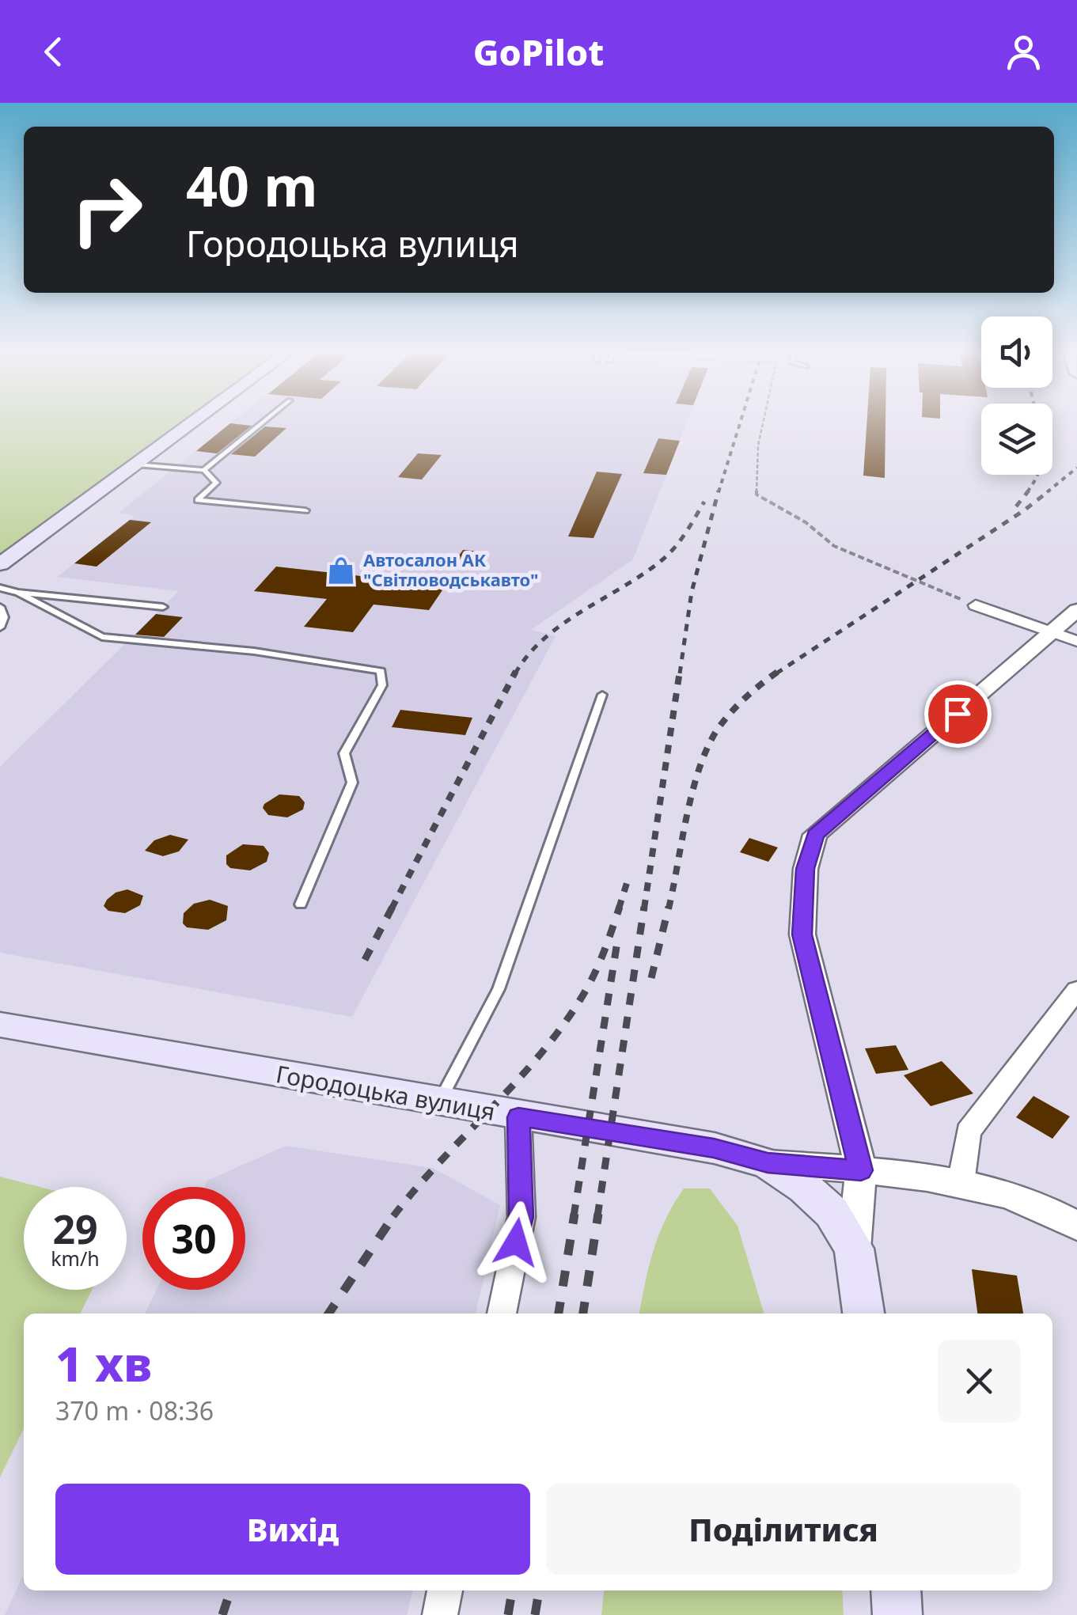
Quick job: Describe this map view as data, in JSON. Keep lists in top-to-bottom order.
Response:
{
  "streets": {
    "main road": ["Городоцька вулиця"]
  },
  "places": {
    "shop": ["Автосалон АК \"Світловодськавто\""]
  },
  "page": {
    "header": "GoPilot",
    "turn": ["40 m", "Городоцька вулиця"],
    "speed": "29 km/h",
    "limit": "30",
    "heading": ["1 хв", "370 m · 08:36"],
    "buttons": ["Вихід", "Поділитися"]
  }
}
